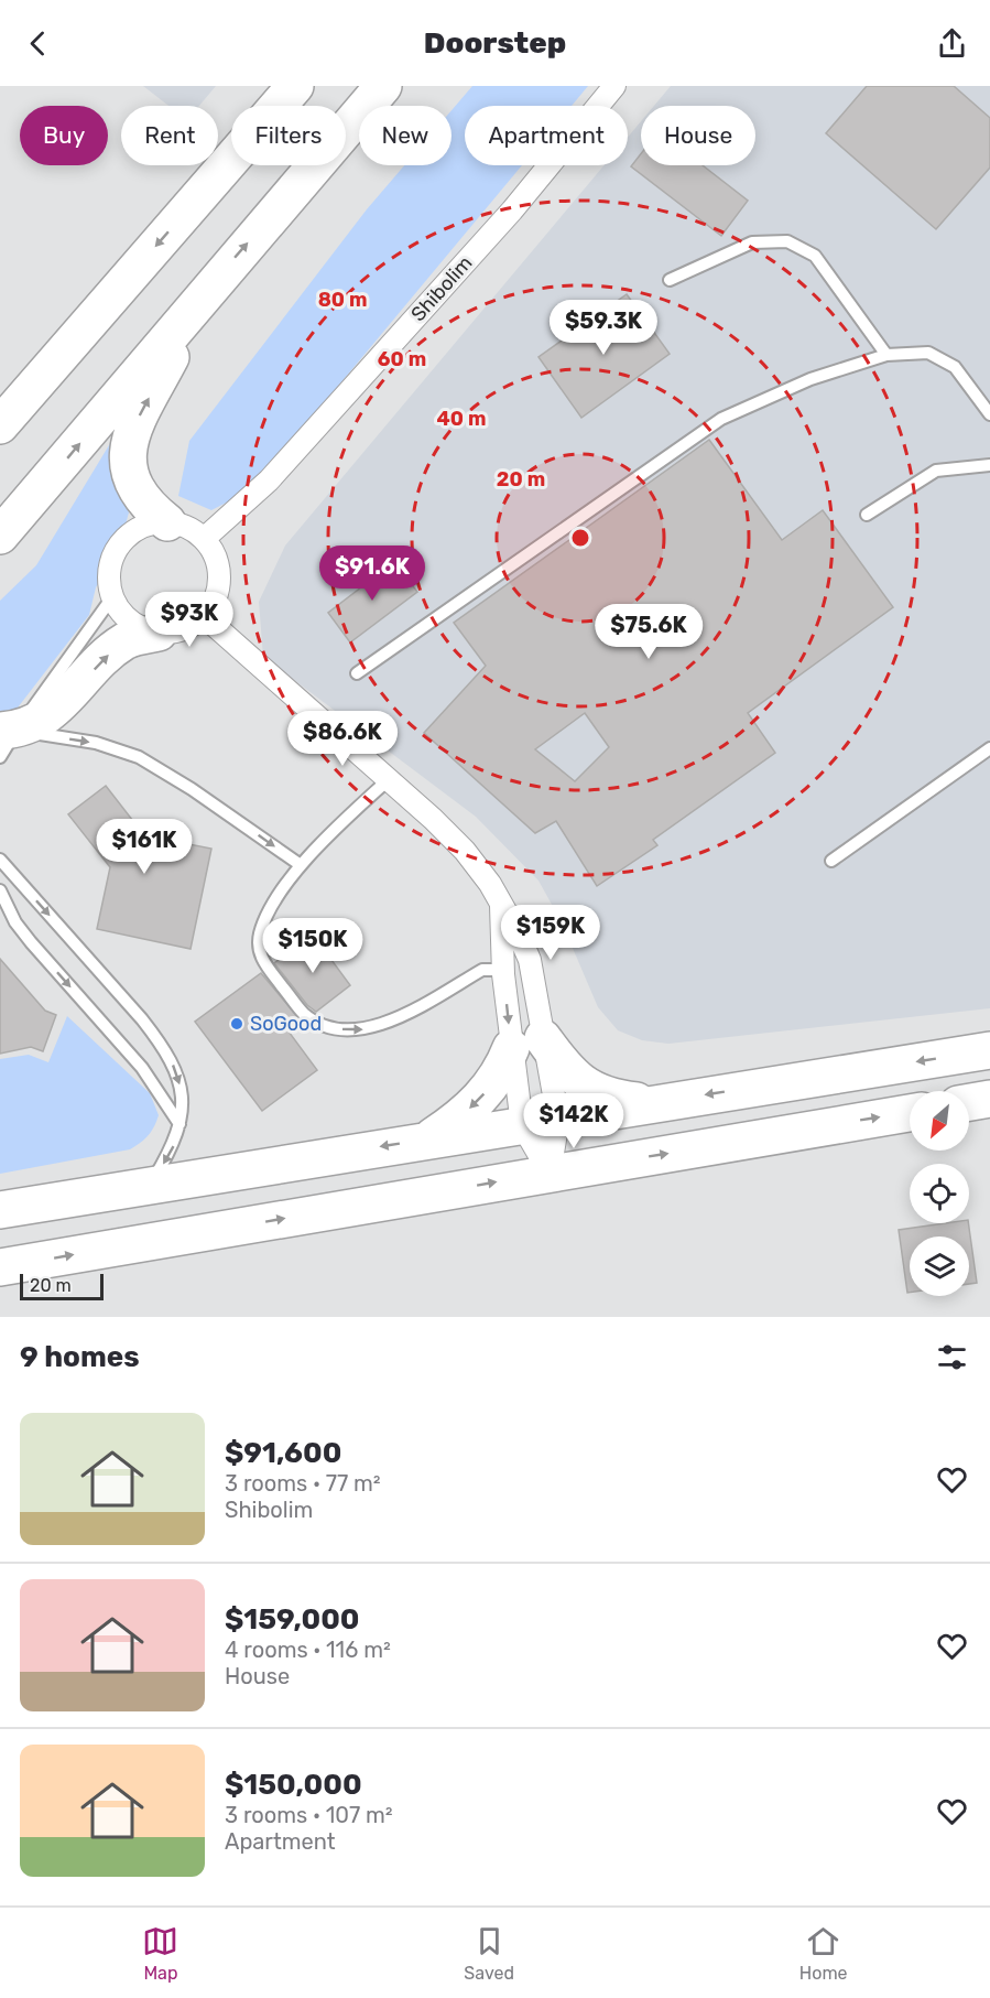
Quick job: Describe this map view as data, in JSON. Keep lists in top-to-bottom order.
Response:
{
  "streets": {
    "street": ["Shibolim"]
  },
  "places": ["SoGood"],
  "scale_bar": "20 m",
  "north": "bottom left",
  "page": {
    "header": "Doorstep",
    "chip": [
      "Buy",
      "Rent",
      "Filters",
      "New",
      "Apartment",
      "House"
    ],
    "price": [
      "$59.3K",
      "$91.6K",
      "$93K",
      "$75.6K",
      "$86.6K",
      "$161K",
      "$159K",
      "$150K",
      "$142K"
    ],
    "scale": "20 m",
    "heading": "9 homes",
    "list": [
      {
        "name": "$91,600",
        "note": "3 rooms · 77 m² · Shibolim"
      },
      {
        "name": "$159,000",
        "note": "4 rooms · 116 m² · House"
      },
      {
        "name": "$150,000",
        "note": "3 rooms · 107 m² · Apartment"
      }
    ],
    "tabs": ["Map", "Saved", "Home"]
  },
  "rings": [
    "80 m",
    "60 m",
    "40 m",
    "20 m"
  ]
}
